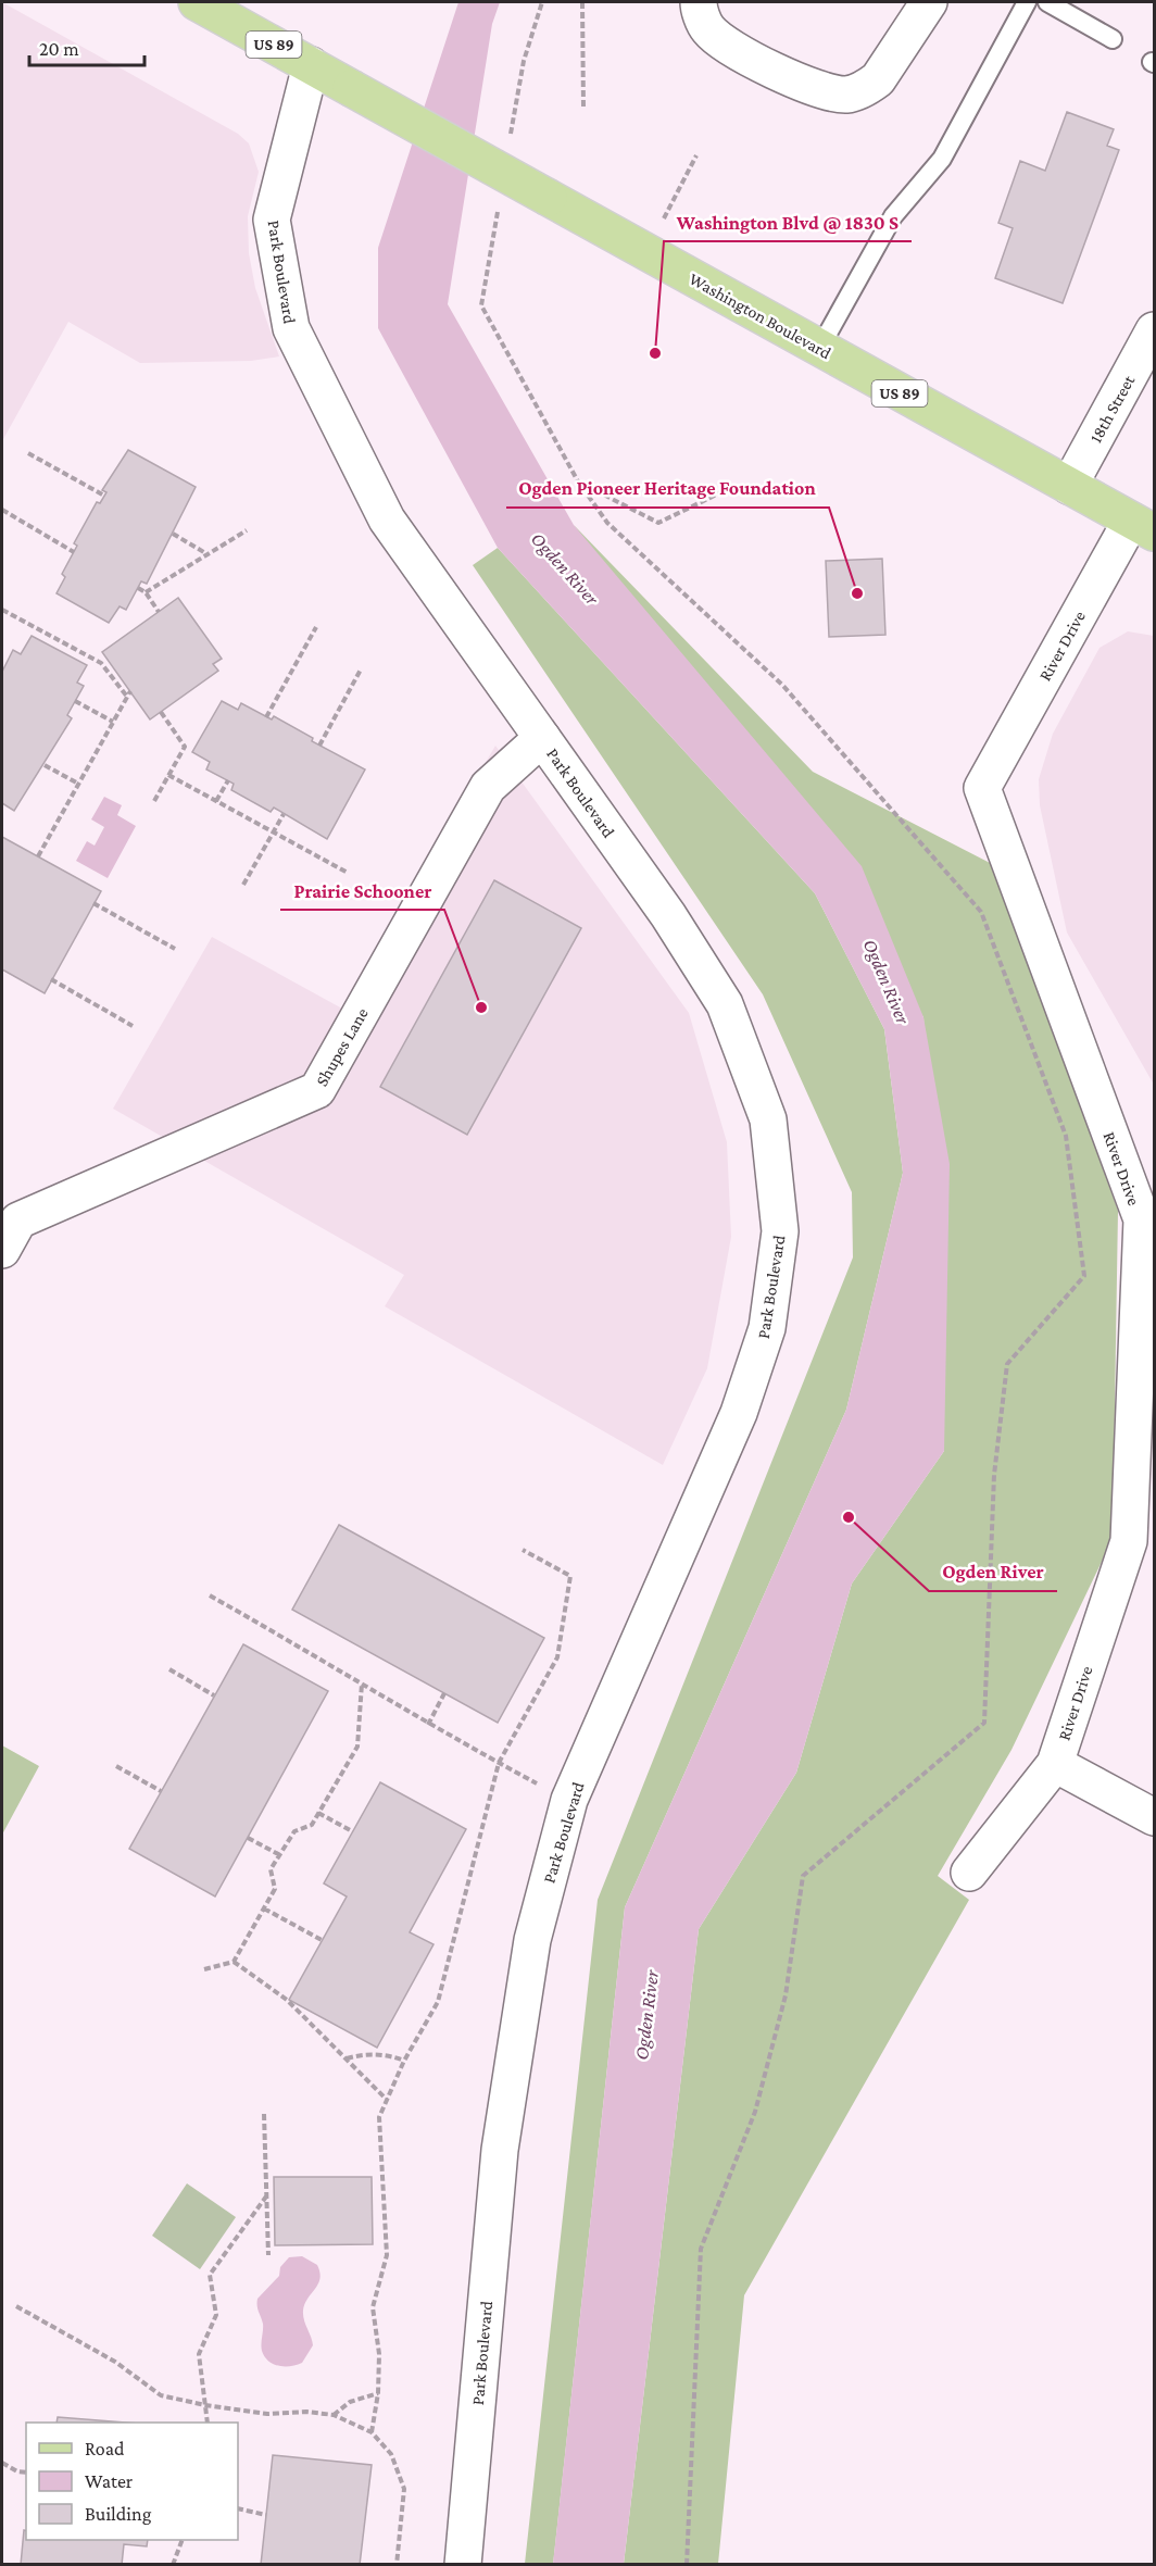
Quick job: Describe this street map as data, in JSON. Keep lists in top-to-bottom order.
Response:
{
  "streets": {
    "main road": ["US 89", "Washington Boulevard"],
    "street": [
      "Park Boulevard",
      "18th Street",
      "River Drive",
      "Shupes Lane"
    ]
  },
  "crossings": [
    ["Park Boulevard", "Washington Boulevard"],
    ["Park Boulevard", "Shupes Lane"],
    ["Washington Boulevard", "18th Street"],
    ["Washington Boulevard", "River Drive"]
  ],
  "water": ["Ogden River"],
  "places": [
    "Washington Blvd @ 1830 S",
    "Ogden Pioneer Heritage Foundation",
    "Prairie Schooner",
    "Ogden River"
  ],
  "legend": ["Road", "Water", "Building"],
  "scale_bar": "20 m"
}
